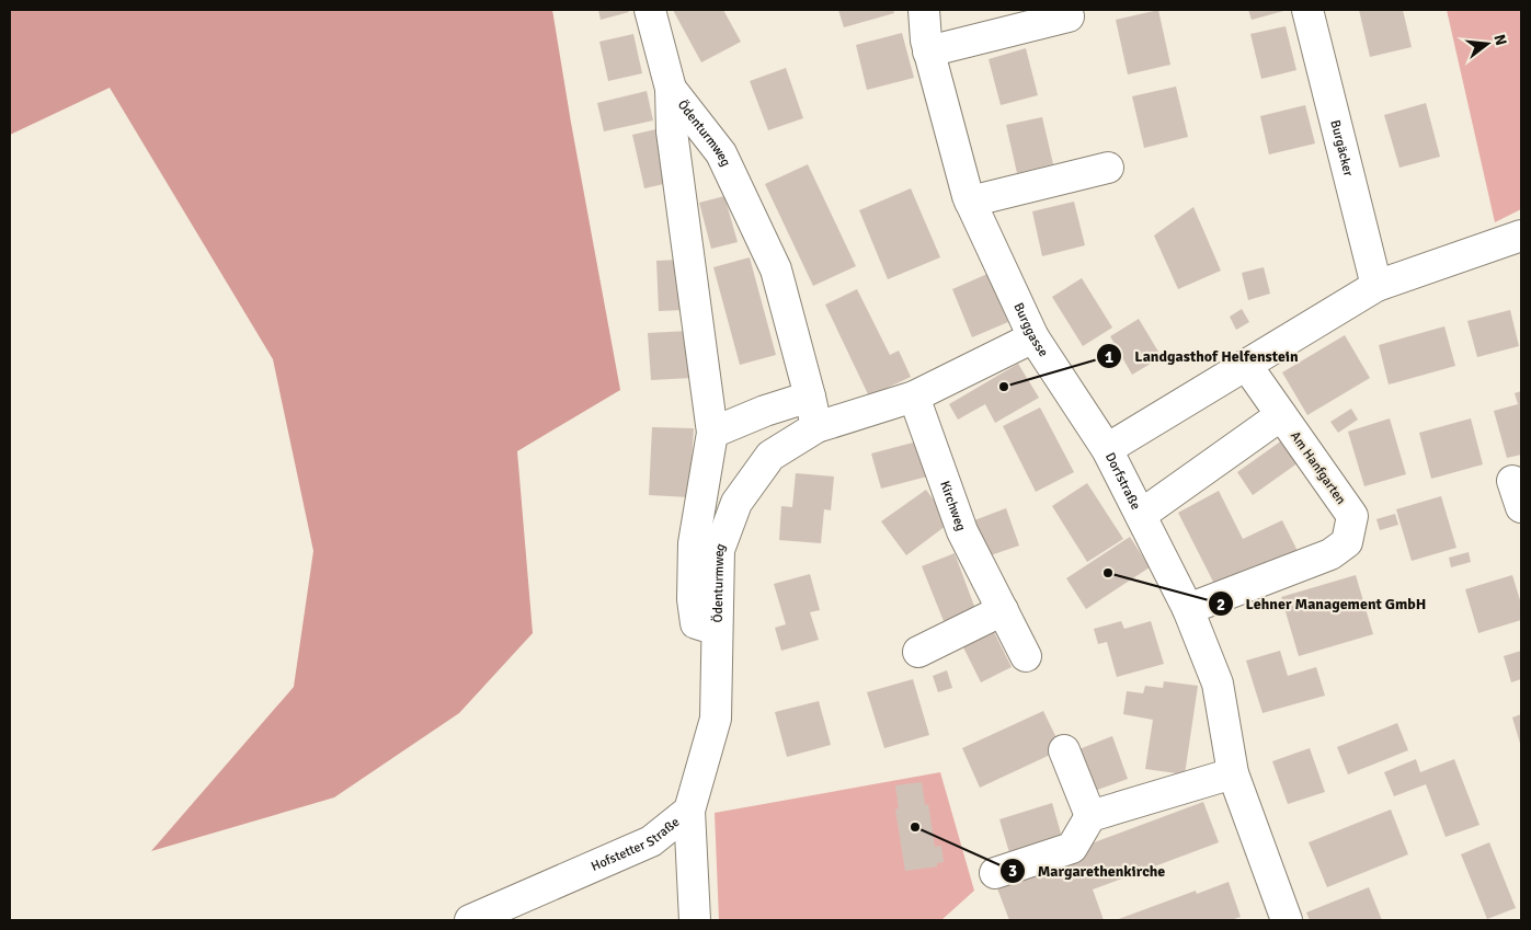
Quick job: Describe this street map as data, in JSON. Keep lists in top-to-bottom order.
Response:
{
  "streets": {
    "street": [
      "Ödenturmweg",
      "Burgäcker",
      "Burggasse",
      "Am Hanfgarten",
      "Dorfstraße",
      "Kirchweg",
      "Hofstetter Straße"
    ]
  },
  "crossings": [
    ["Ödenturmweg", "Burggasse"],
    ["Ödenturmweg", "Kirchweg"],
    ["Ödenturmweg", "Hofstetter Straße"],
    ["Burgäcker", "Dorfstraße"],
    ["Burggasse", "Dorfstraße"],
    ["Am Hanfgarten", "Dorfstraße"]
  ],
  "places": ["Landgasthof Helfenstein", "Lehner Management GmbH", "Margarethenkirche"],
  "north": "right"
}
